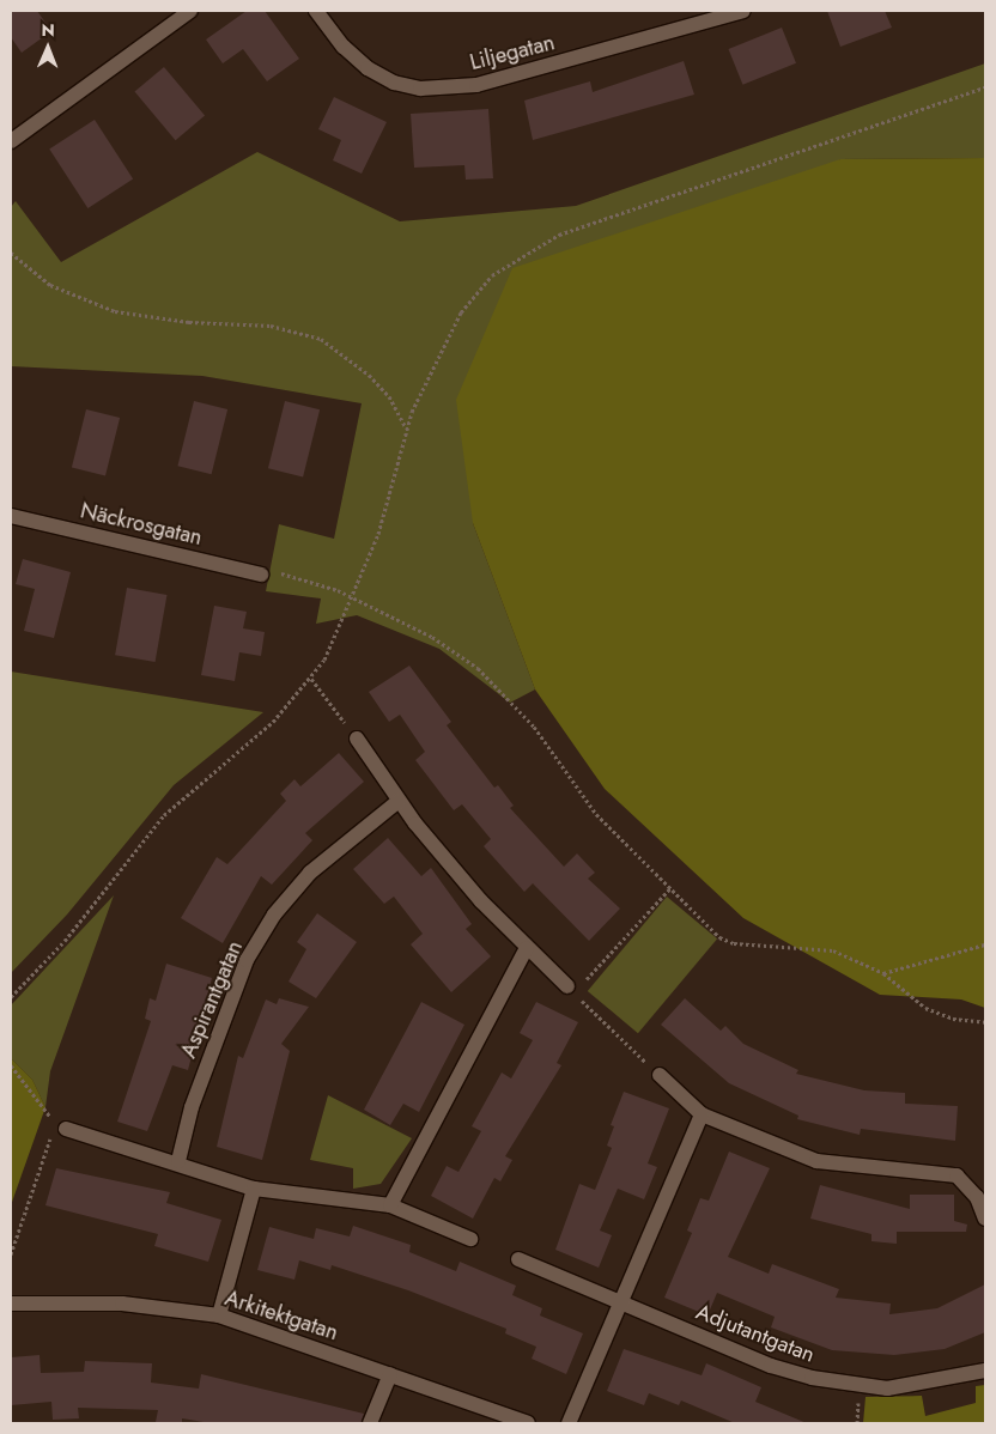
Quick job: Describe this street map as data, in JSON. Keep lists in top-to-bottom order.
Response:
{
  "streets": {
    "street": [
      "Liljegatan",
      "Näckrosgatan",
      "Aspirantgatan",
      "Arkitektgatan",
      "Adjutantgatan"
    ]
  },
  "north": "top"
}
